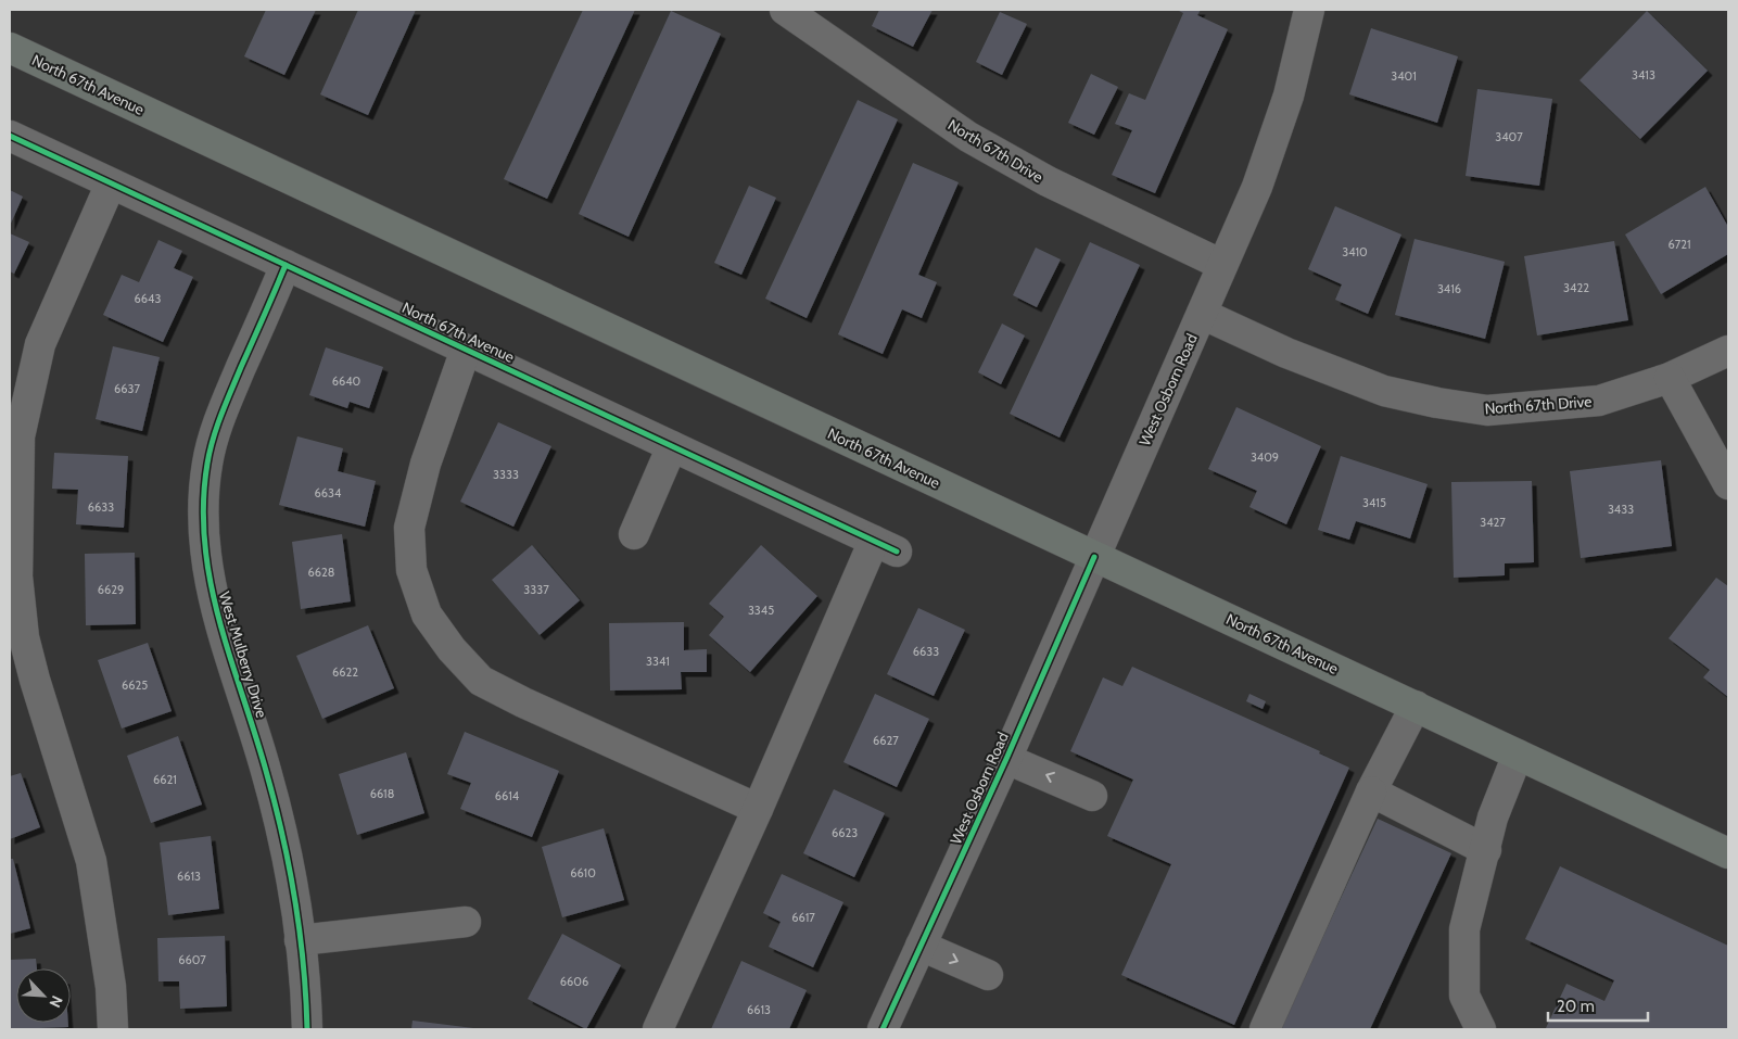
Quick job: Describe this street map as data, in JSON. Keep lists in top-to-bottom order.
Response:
{
  "streets": {
    "main road": ["North 67th Avenue"],
    "street": ["North 67th Drive", "West Osborn Road", "West Mulberry Drive"]
  },
  "crossings": [
    ["North 67th Avenue", "West Osborn Road"],
    ["North 67th Avenue", "West Mulberry Drive"],
    ["North 67th Drive", "West Osborn Road"]
  ],
  "house_numbers": [
    "3413",
    "3401",
    "3407",
    "6721",
    "3410",
    "3422",
    "3416",
    "6643",
    "6640",
    "6637",
    "3409",
    "3333",
    "6634",
    "3415",
    "6633",
    "3433",
    "3427",
    "6628",
    "6629",
    "3337",
    "3345",
    "6633",
    "3341",
    "6622",
    "6625",
    "6627",
    "6621",
    "6618",
    "6614",
    "6623",
    "6610",
    "6613",
    "6617",
    "6607",
    "6606",
    "6613"
  ],
  "scale_bar": "20 m",
  "north": "bottom right"
}
